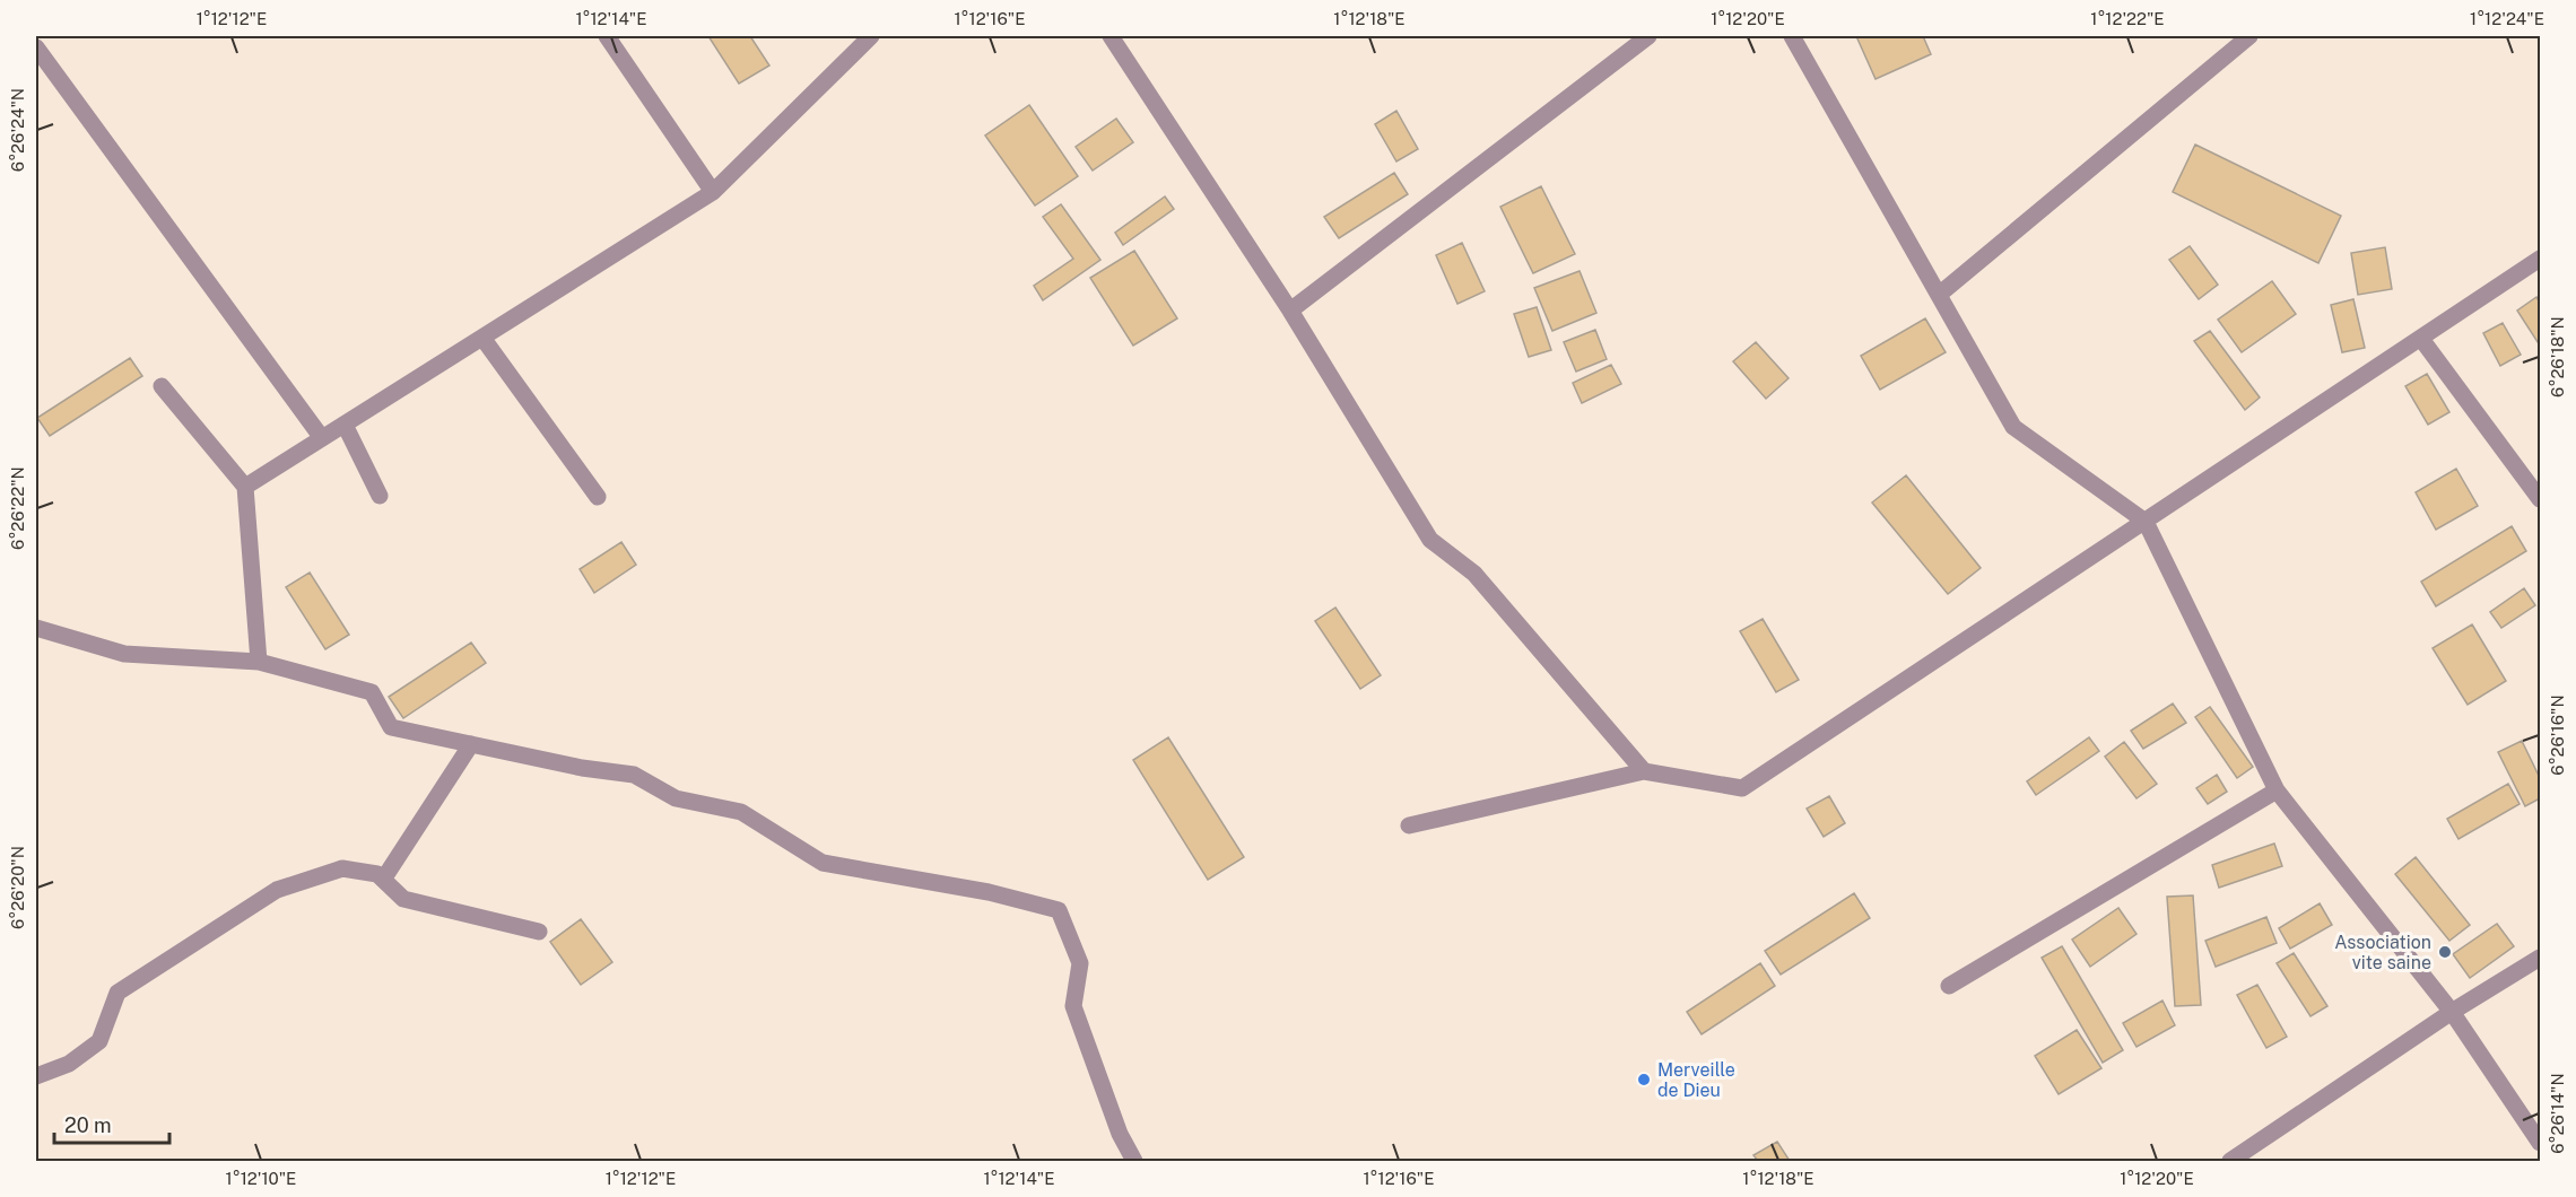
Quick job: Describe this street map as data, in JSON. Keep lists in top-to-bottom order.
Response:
{
  "places": ["Association vite saine", "Merveille de Dieu"],
  "scale_bar": "20 m",
  "coordinates": [
    "1°12'12\"E",
    "1°12'14\"E",
    "1°12'16\"E",
    "1°12'18\"E",
    "1°12'20\"E",
    "1°12'22\"E",
    "1°12'24\"E",
    "6°26'24\"N",
    "6°26'18\"N",
    "6°26'22\"N",
    "6°26'16\"N",
    "6°26'20\"N",
    "6°26'14\"N",
    "1°12'10\"E"
  ]
}
